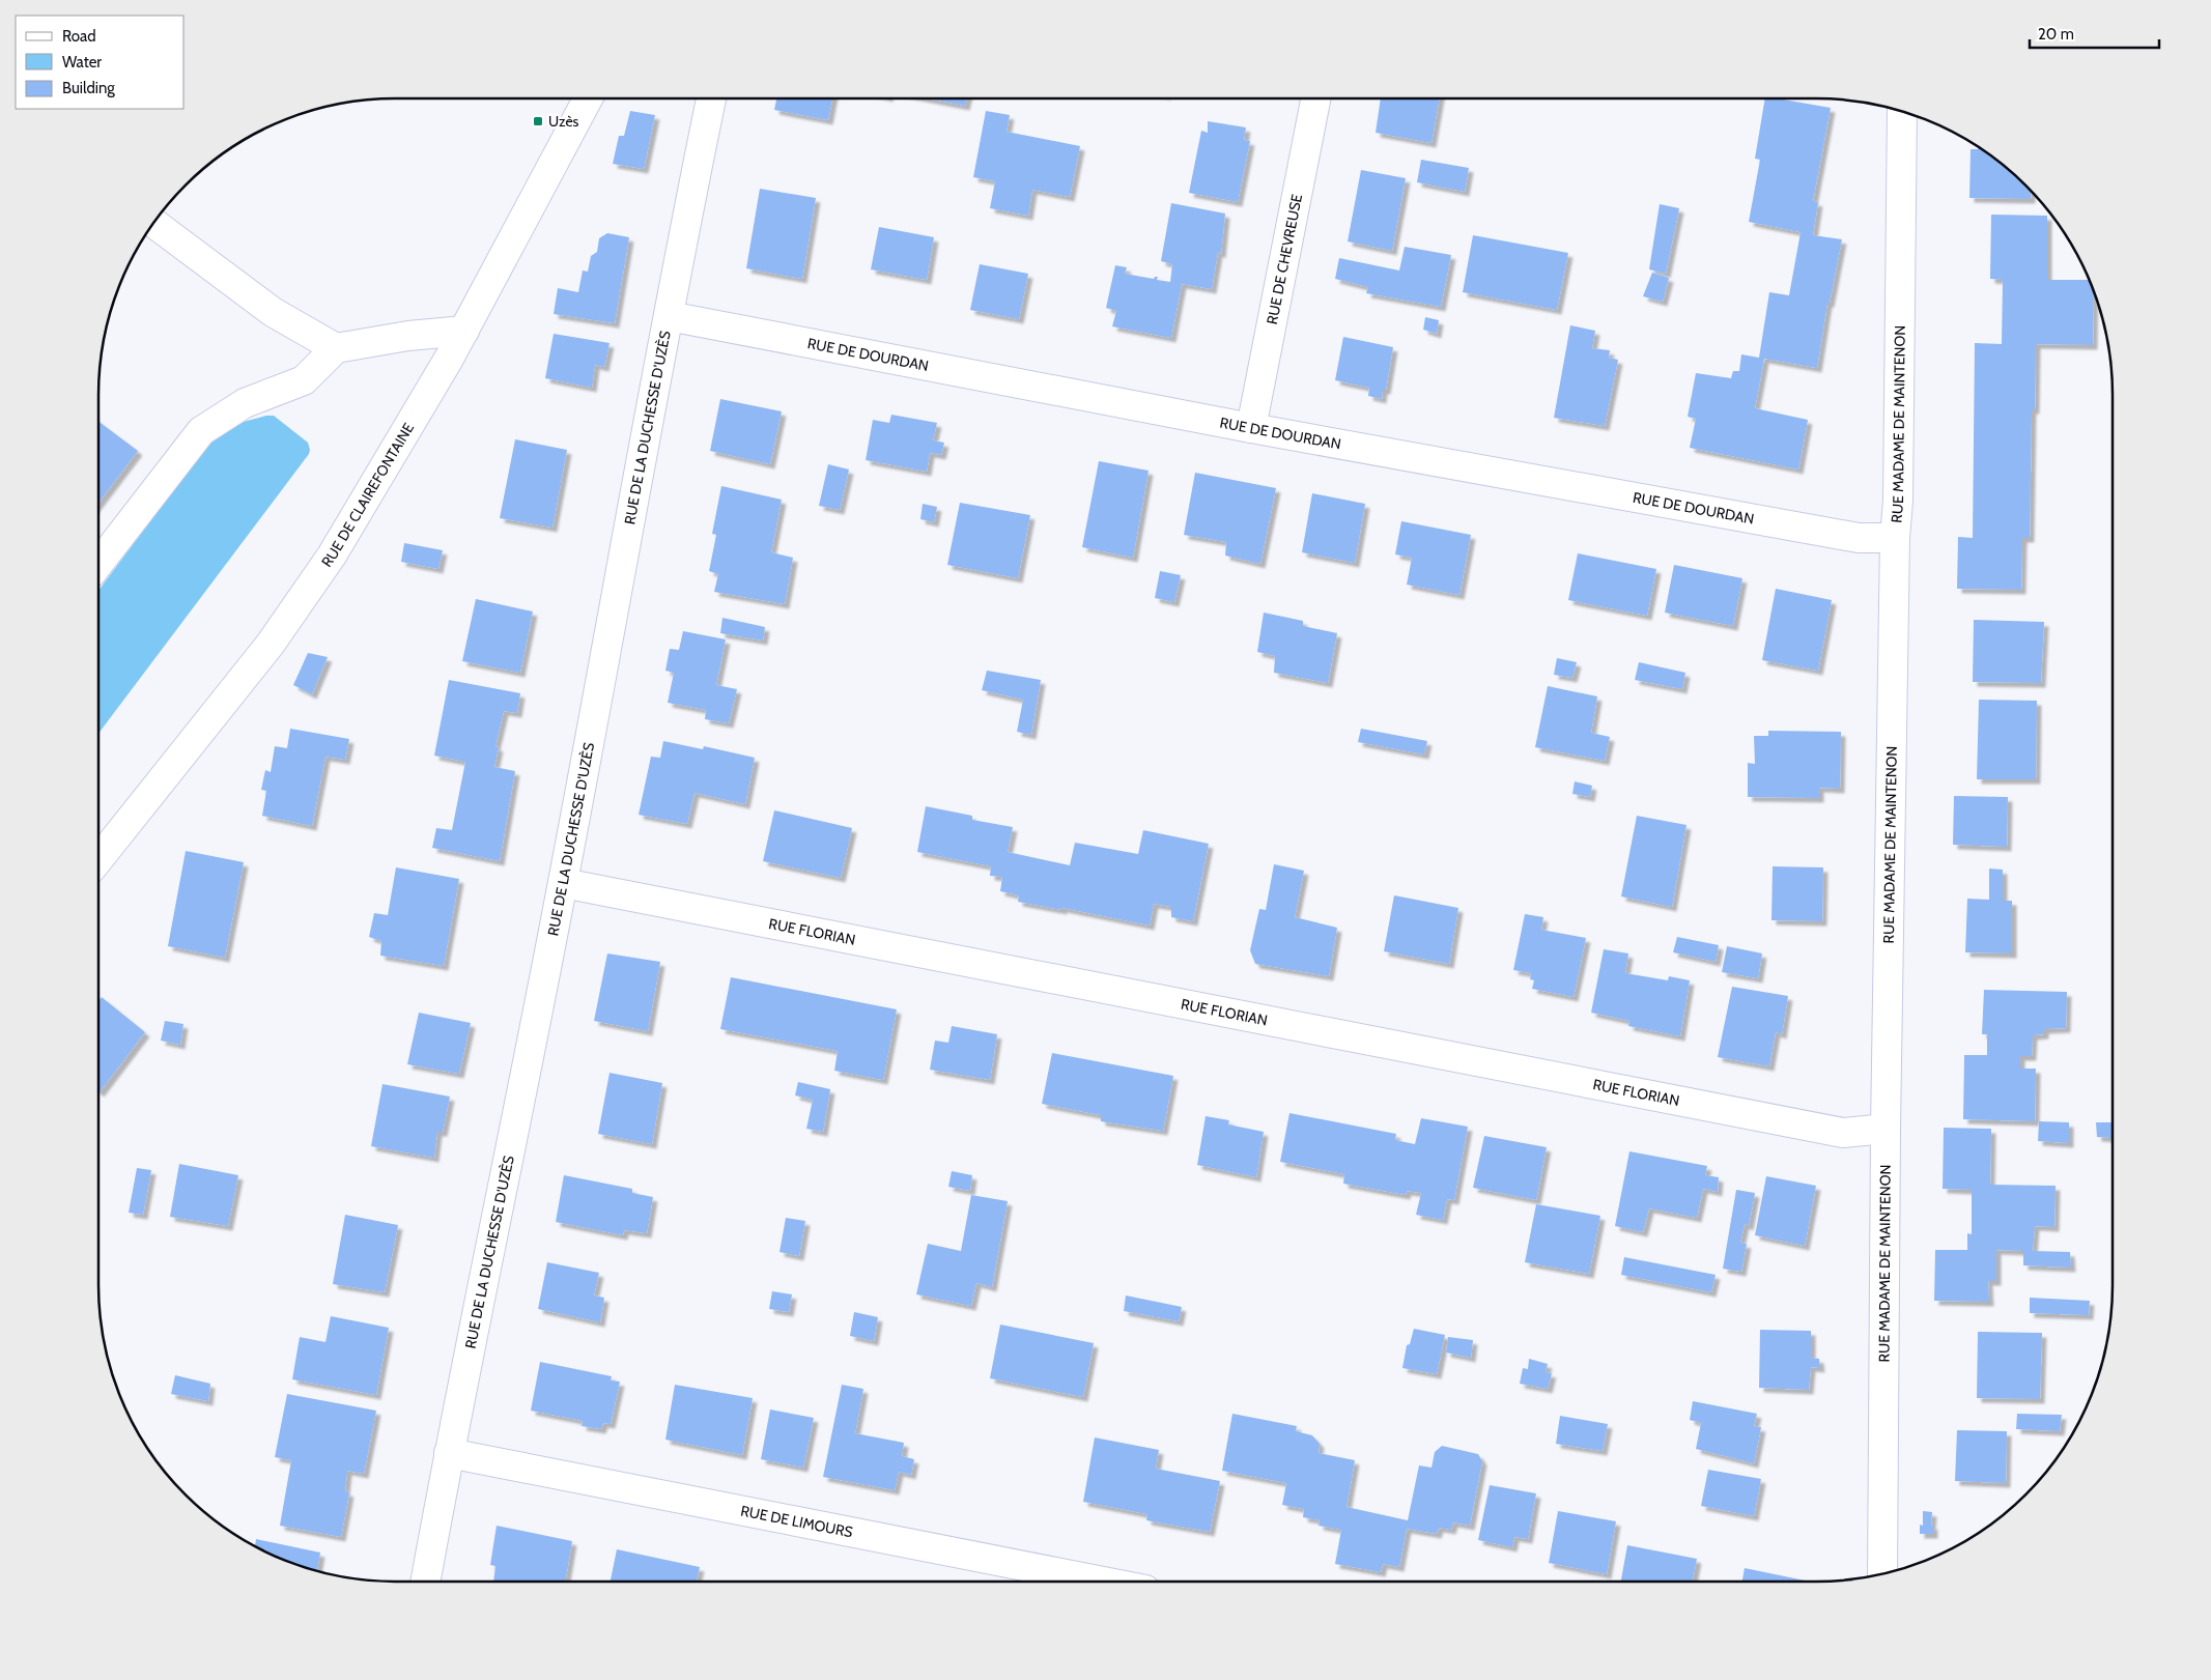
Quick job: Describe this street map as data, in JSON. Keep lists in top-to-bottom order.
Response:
{
  "streets": {
    "street": [
      "RUE DE CHEVREUSE",
      "RUE DE DOURDAN",
      "RUE MADAME DE MAINTENON",
      "RUE DE LA DUCHESSE D'UZÈS",
      "RUE DE CLAIREFONTAINE",
      "RUE FLORIAN",
      "RUE DE LIMOURS"
    ]
  },
  "crossings": [
    ["RUE DE CHEVREUSE", "RUE DE DOURDAN"],
    ["RUE DE DOURDAN", "RUE MADAME DE MAINTENON"],
    ["RUE DE DOURDAN", "RUE DE LA DUCHESSE D'UZÈS"],
    ["RUE MADAME DE MAINTENON", "RUE FLORIAN"],
    ["RUE DE LA DUCHESSE D'UZÈS", "RUE FLORIAN"],
    ["RUE DE LA DUCHESSE D'UZÈS", "RUE DE LIMOURS"]
  ],
  "places": {
    "transit": ["Uzès"]
  },
  "legend": ["Road", "Water", "Building"],
  "scale_bar": "20 m"
}
